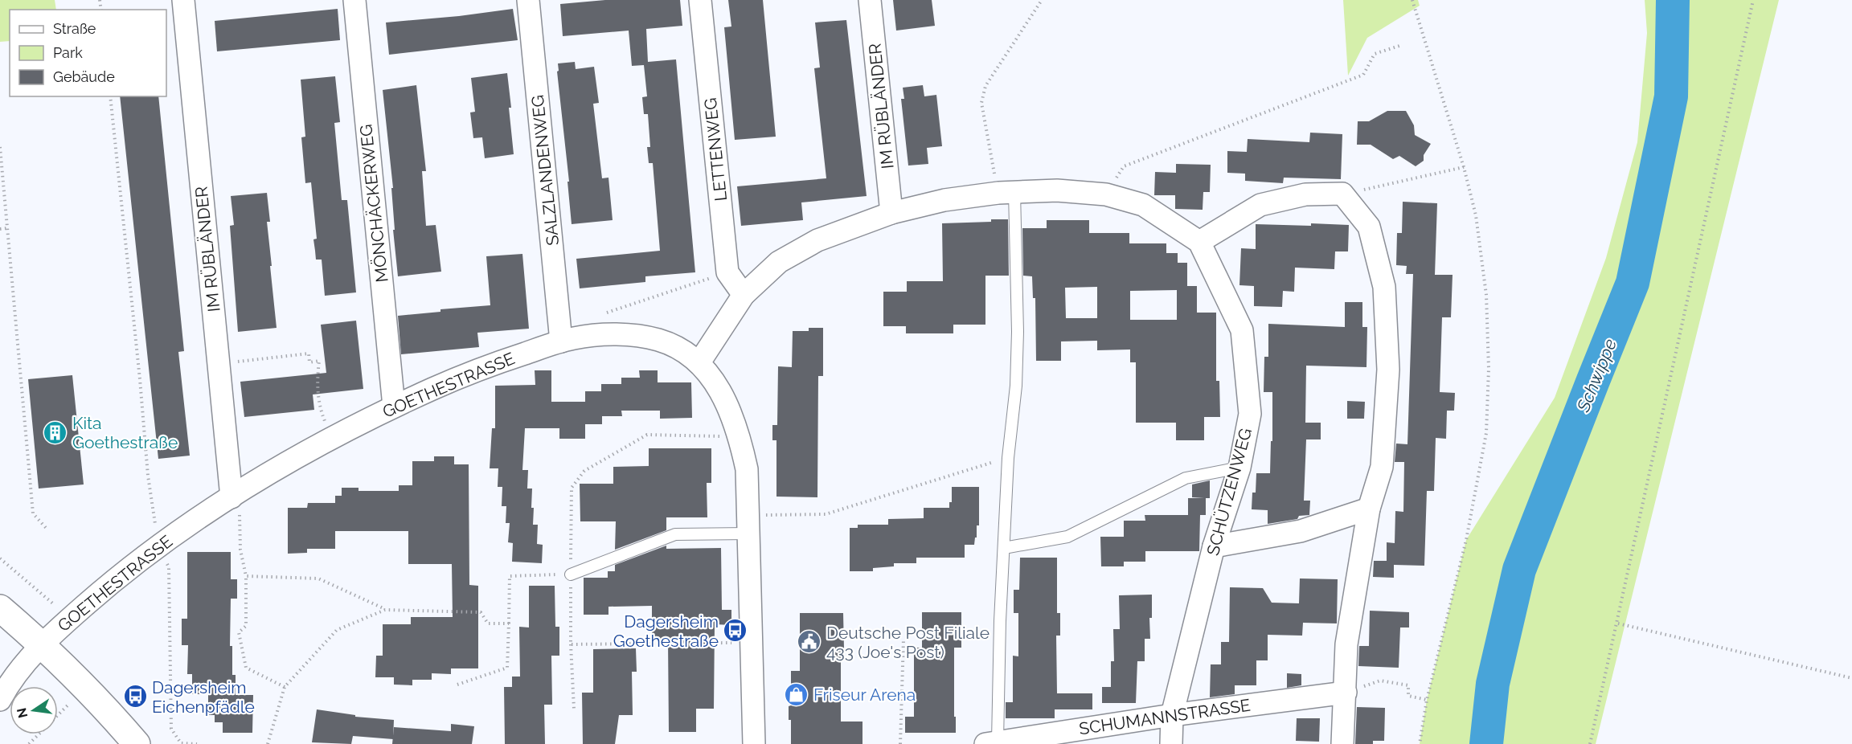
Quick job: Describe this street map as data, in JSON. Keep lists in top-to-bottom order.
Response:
{
  "streets": {
    "street": [
      "IM RÜBLÄNDER",
      "LETTENWEG",
      "SALZLANDENWEG",
      "MÖNCHÄCKERWEG",
      "GOETHESTRASSE",
      "SCHÜTZENWEG",
      "SCHUMANNSTRASSE"
    ]
  },
  "crossings": [
    ["IM RÜBLÄNDER", "GOETHESTRASSE"],
    ["SALZLANDENWEG", "GOETHESTRASSE"],
    ["MÖNCHÄCKERWEG", "GOETHESTRASSE"],
    ["SCHÜTZENWEG", "SCHUMANNSTRASSE"]
  ],
  "water": ["Schwippe"],
  "places": {
    "building": ["Kita Goethestraße"],
    "bus stop": ["Dagersheim Goethestraße", "Dagersheim Eichenpfädle"],
    "public building": ["Deutsche Post Filiale 433 (Joe's Post)"],
    "shop": ["Friseur Arena"]
  },
  "legend": ["Straße", "Park", "Gebäude"],
  "north": "left"
}
